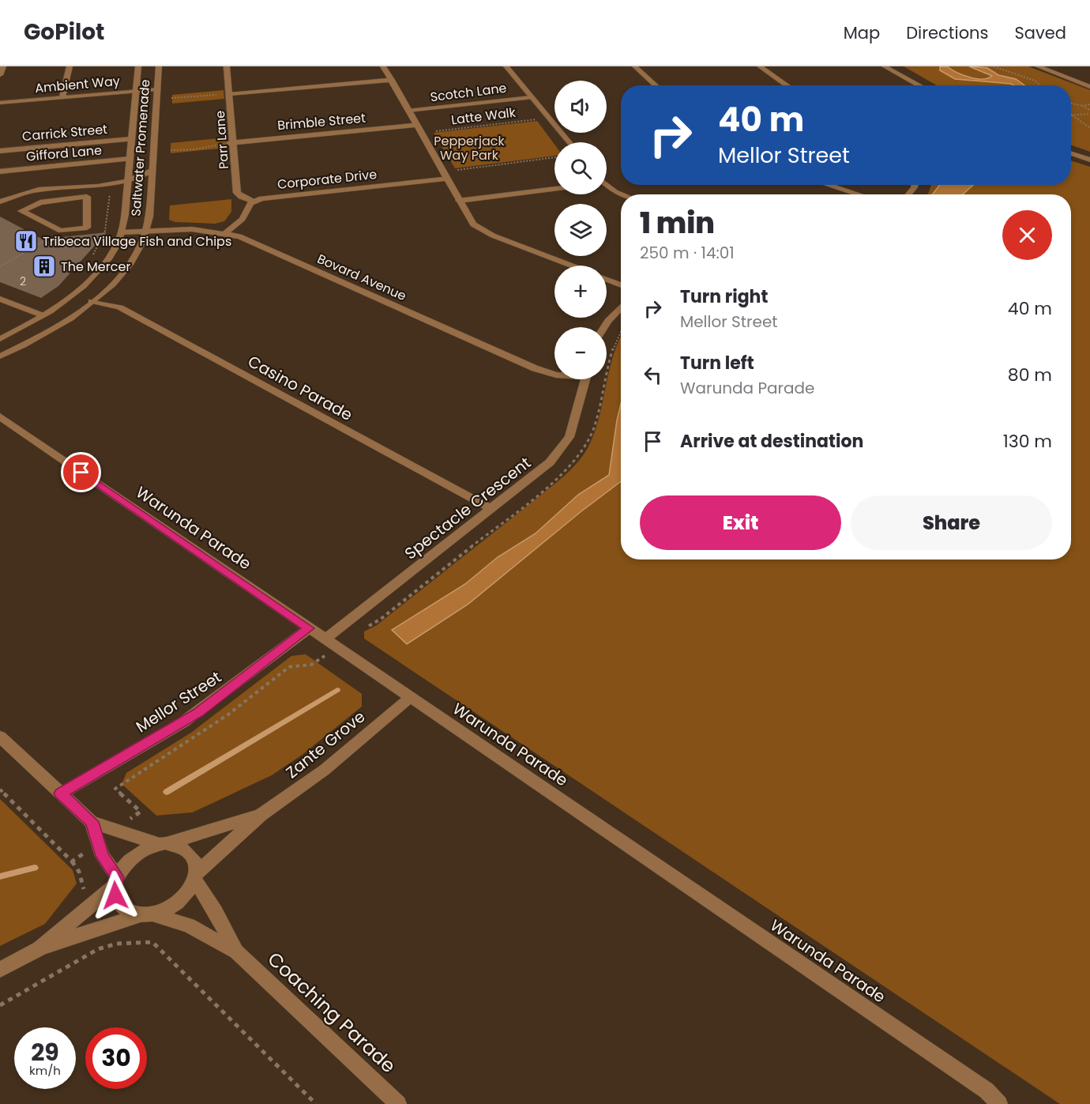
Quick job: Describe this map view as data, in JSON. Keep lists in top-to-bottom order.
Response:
{
  "streets": {
    "street": [
      "Ambient Way",
      "Scotch Lane",
      "Brimble Street",
      "Carrick Street",
      "Parr Lane",
      "Saltwater Promenade",
      "Gifford Lane",
      "Corporate Drive",
      "Bovard Avenue",
      "Casino Parade",
      "Spectacle Crescent",
      "Warunda Parade",
      "Mellor Street",
      "Zante Grove",
      "Coaching Parade"
    ],
    "path": ["Latte Walk"]
  },
  "crossings": [
    ["Ambient Way", "Saltwater Promenade"],
    ["Brimble Street", "Parr Lane"],
    ["Carrick Street", "Saltwater Promenade"],
    ["Parr Lane", "Corporate Drive"],
    ["Saltwater Promenade", "Gifford Lane"],
    ["Saltwater Promenade", "Bovard Avenue"],
    ["Saltwater Promenade", "Casino Parade"],
    ["Casino Parade", "Spectacle Crescent"],
    ["Spectacle Crescent", "Warunda Parade"],
    ["Warunda Parade", "Mellor Street"],
    ["Warunda Parade", "Zante Grove"],
    ["Zante Grove", "Coaching Parade"]
  ],
  "parks": ["Pepperjack Way Park"],
  "places": {
    "restaurant": ["Tribeca Village Fish and Chips"],
    "building": ["The Mercer"]
  },
  "house_numbers": ["2"],
  "page": {
    "header": "GoPilot",
    "nav": ["Map", "Directions", "Saved"],
    "map_buttons": ["+", "−"],
    "turn": ["40 m", "Mellor Street"],
    "heading": ["1 min", "250 m · 14:01"],
    "list": [
      {
        "name": "Turn right",
        "note": "Mellor Street",
        "value": "40 m"
      },
      {
        "name": "Turn left",
        "note": "Warunda Parade",
        "value": "80 m"
      },
      {
        "name": "Arrive at destination",
        "value": "130 m"
      }
    ],
    "buttons": ["Exit", "Share"],
    "speed": "29 km/h",
    "limit": "30"
  }
}
